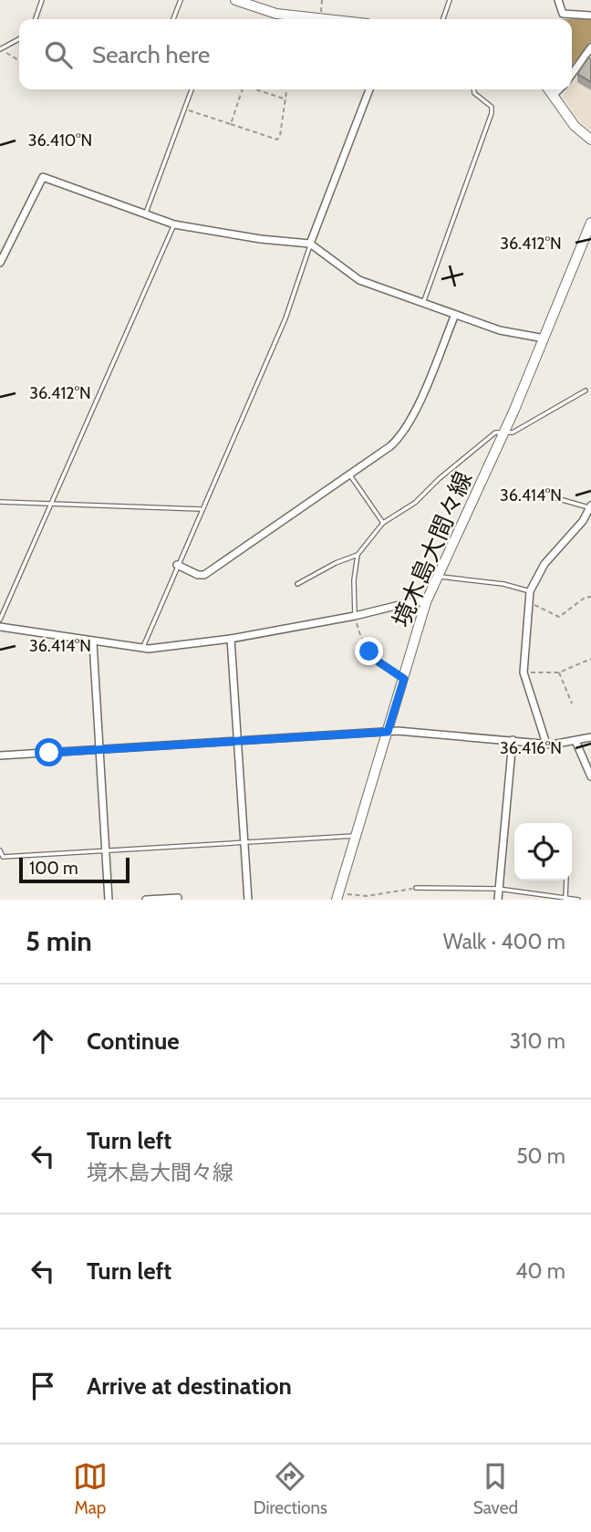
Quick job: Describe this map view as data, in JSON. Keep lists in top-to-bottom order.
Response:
{
  "streets": {
    "main road": ["境木島大間々線"]
  },
  "scale_bar": "100 m",
  "page": {
    "search": "Search here",
    "scale": "100 m",
    "heading": ["5 min", "Walk · 400 m"],
    "list": [
      ["Continue", "310 m"],
      ["Turn left", "境木島大間々線", "50 m"],
      ["Turn left", "40 m"],
      "Arrive at destination"
    ],
    "nav": ["Map", "Directions", "Saved"]
  },
  "coordinates": [
    "36.410°N",
    "36.412°N",
    "36.414°N",
    "36.416°N"
  ]
}
